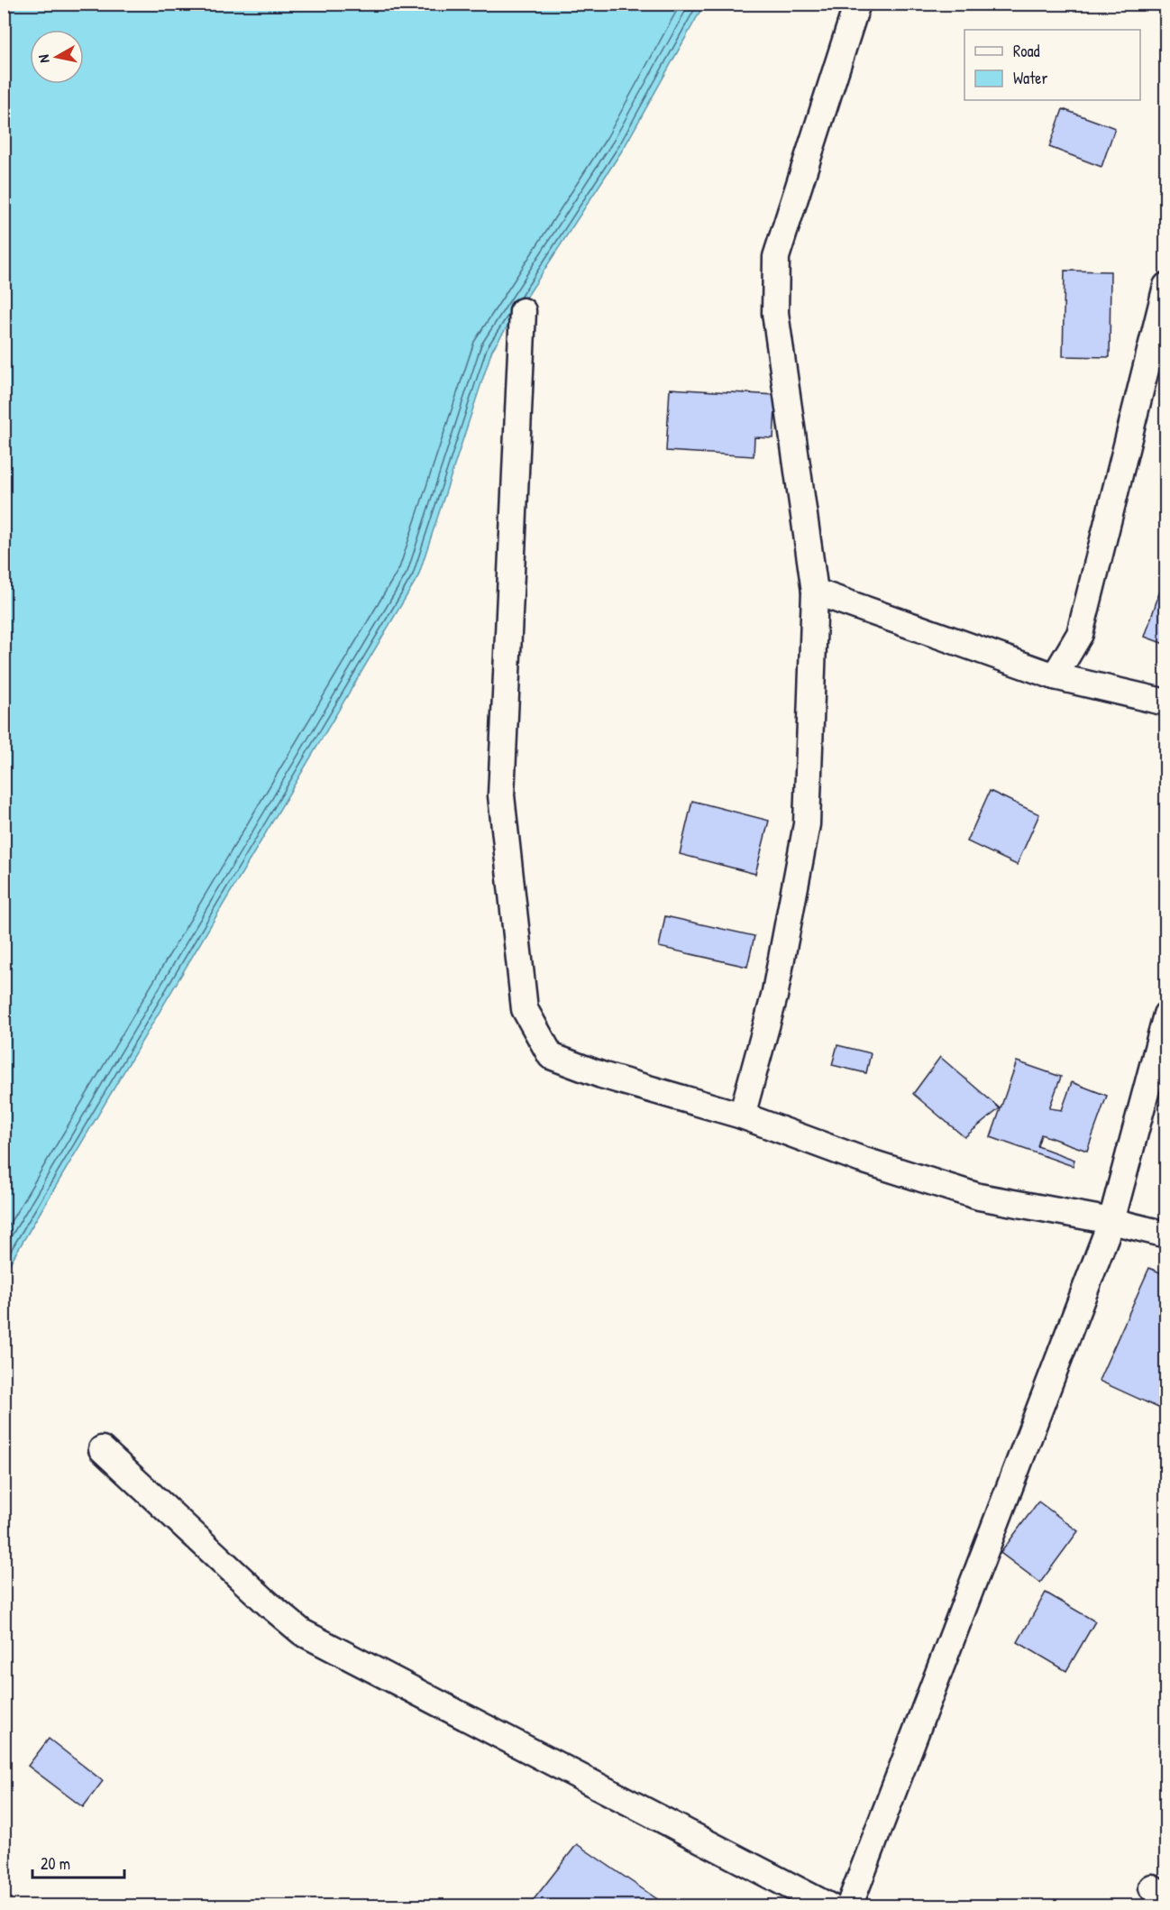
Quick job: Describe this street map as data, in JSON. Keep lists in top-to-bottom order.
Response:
{
  "legend": ["Road", "Water"],
  "scale_bar": "20 m",
  "north": "left"
}
